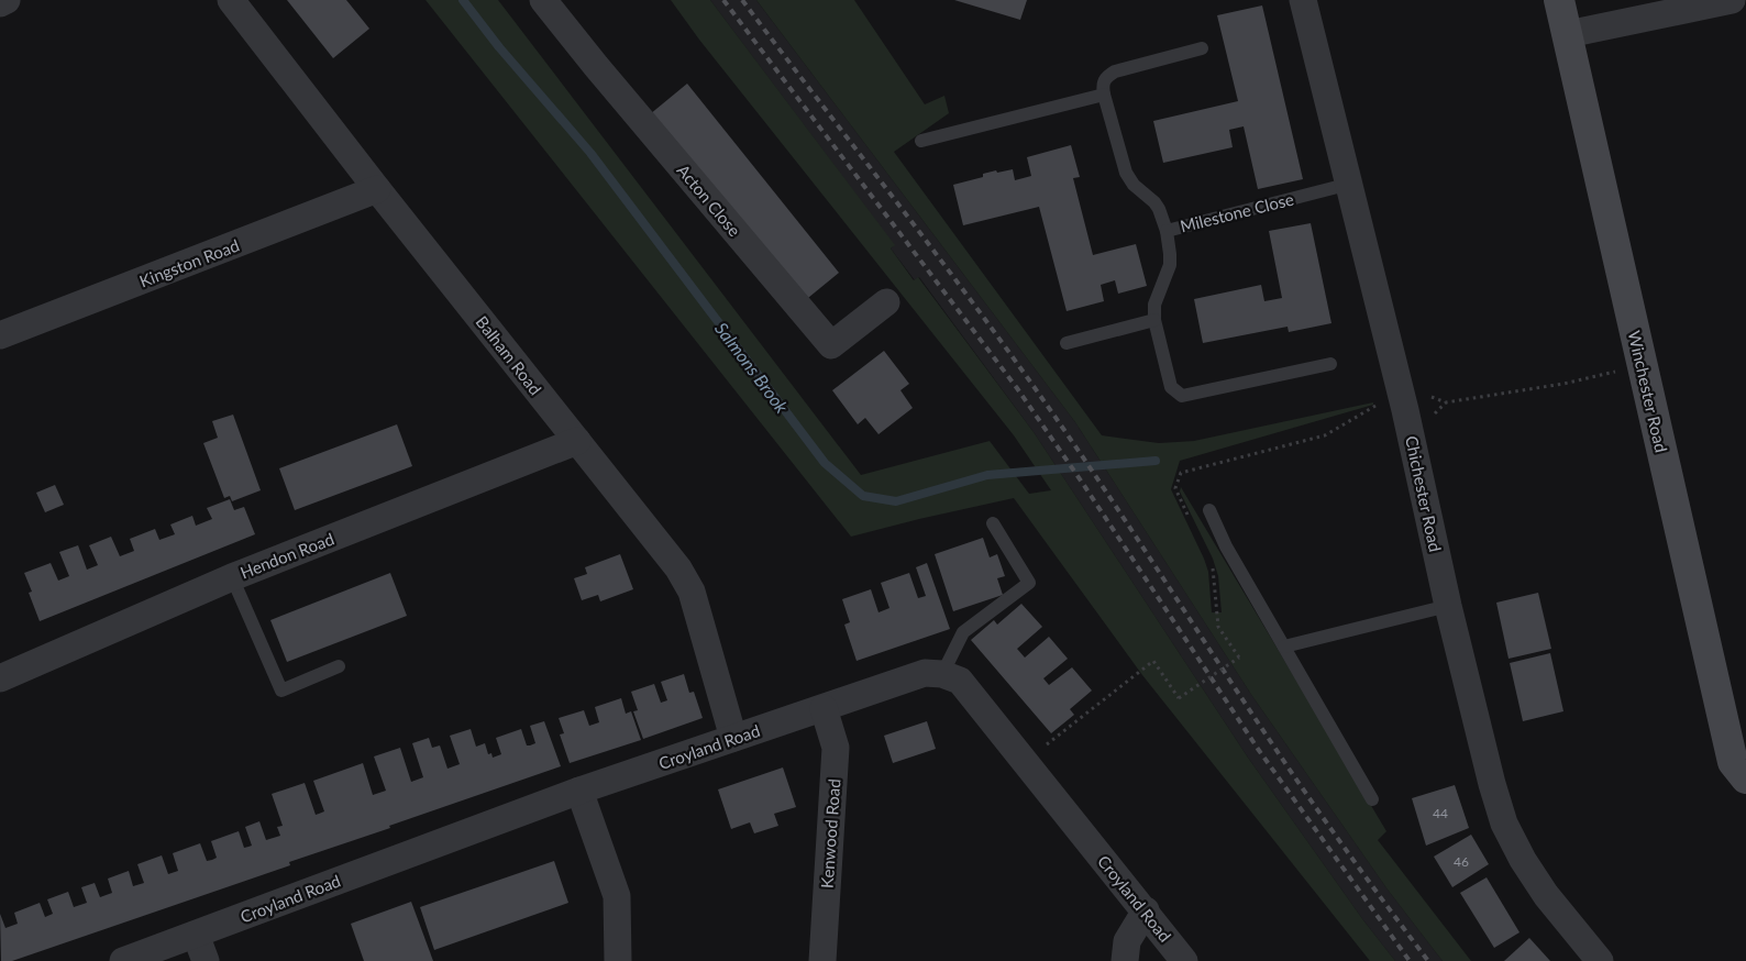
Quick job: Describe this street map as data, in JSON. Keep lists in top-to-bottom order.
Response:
{
  "streets": {
    "street": [
      "Acton Close",
      "Kingston Road",
      "Balham Road",
      "Winchester Road",
      "Chichester Road",
      "Hendon Road",
      "Croyland Road",
      "Kenwood Road"
    ],
    "lane": ["Milestone Close"]
  },
  "crossings": [
    ["Milestone Close", "Chichester Road"],
    ["Kingston Road", "Balham Road"],
    ["Balham Road", "Hendon Road"],
    ["Balham Road", "Croyland Road"],
    ["Croyland Road", "Kenwood Road"]
  ],
  "water": ["Salmons Brook"],
  "house_numbers": ["44", "46"]
}
